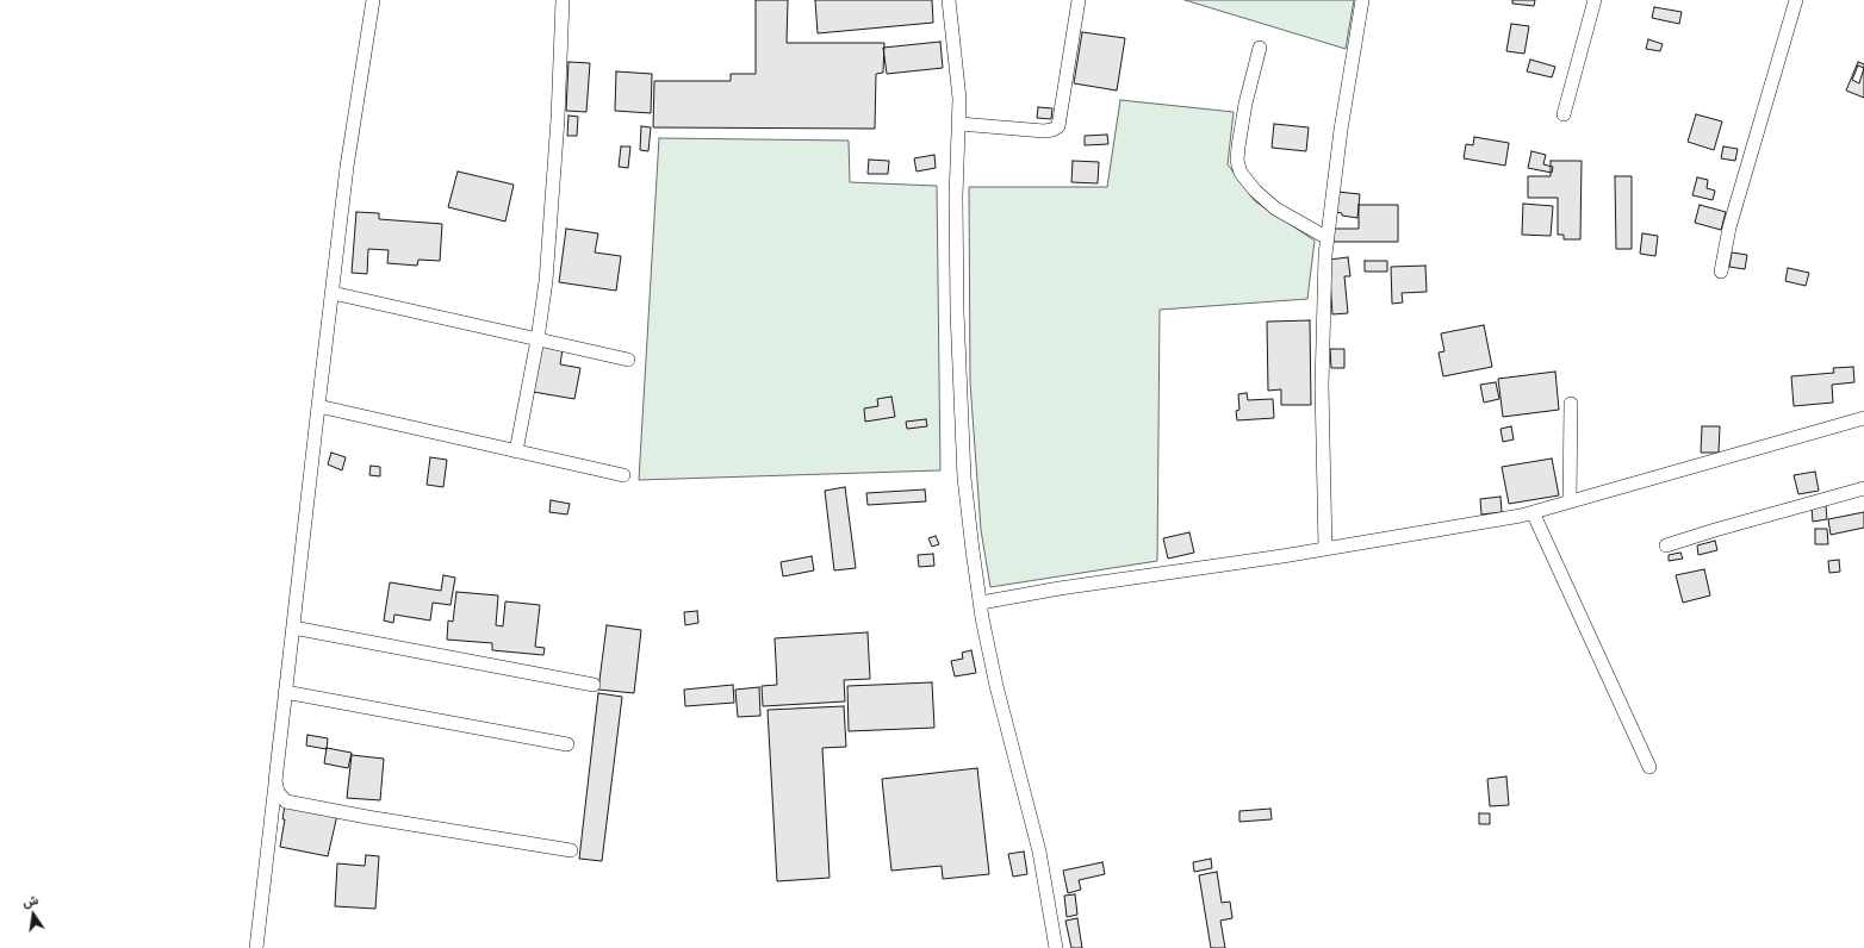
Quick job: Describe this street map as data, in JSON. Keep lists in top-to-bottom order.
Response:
{
  "north": "top"
}
